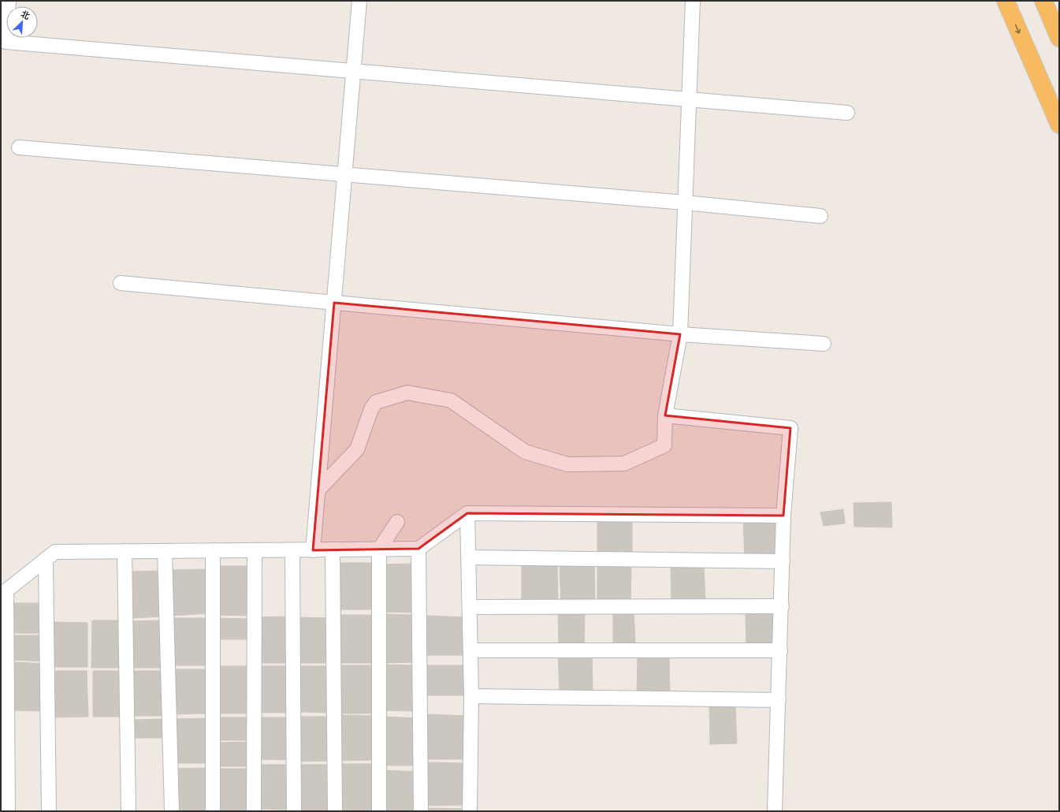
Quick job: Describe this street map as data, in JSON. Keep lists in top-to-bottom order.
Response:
{
  "north": "top right"
}
